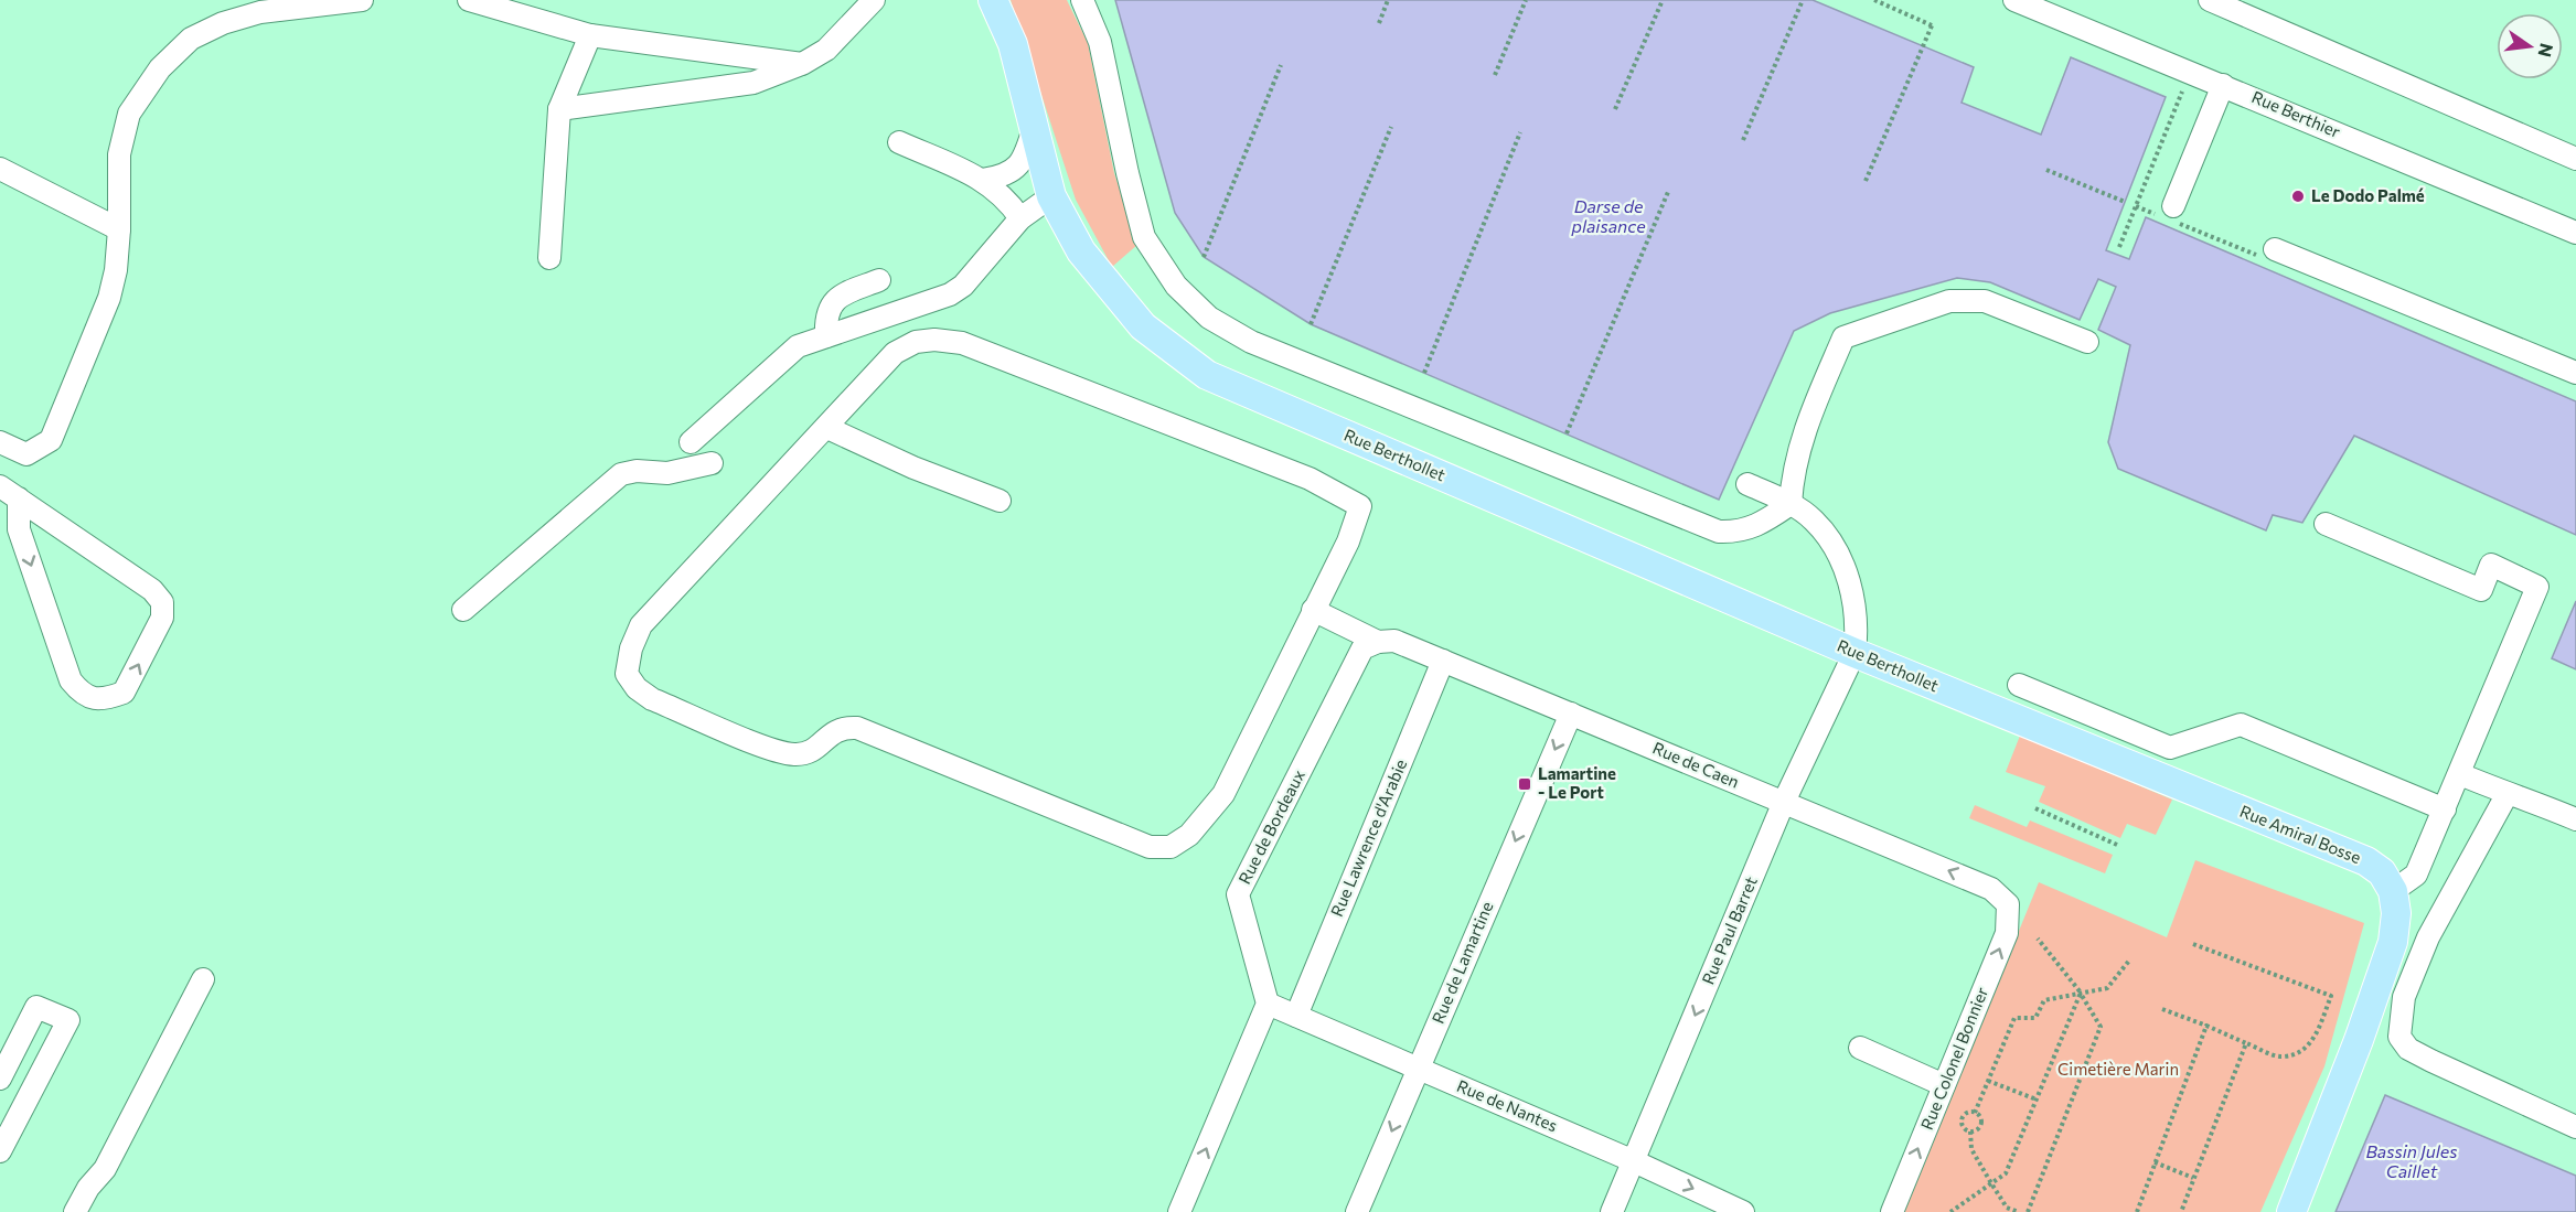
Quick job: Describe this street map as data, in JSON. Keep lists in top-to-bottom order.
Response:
{
  "streets": {
    "main road": ["Rue Berthollet", "Rue Amiral Bosse"],
    "street": [
      "Rue Berthier",
      "Rue de Caen",
      "Rue de Bordeaux",
      "Rue Lawrence d'Arabie",
      "Rue Paul Barret",
      "Rue de Lamartine",
      "Rue Colonel Bonnier",
      "Rue de Nantes"
    ]
  },
  "crossings": [
    ["Rue Berthollet", "Rue Amiral Bosse"],
    ["Rue Berthollet", "Rue Paul Barret"],
    ["Rue de Caen", "Rue de Bordeaux"],
    ["Rue de Caen", "Rue Lawrence d'Arabie"],
    ["Rue de Caen", "Rue Paul Barret"],
    ["Rue de Caen", "Rue de Lamartine"],
    ["Rue de Caen", "Rue Colonel Bonnier"],
    ["Rue de Bordeaux", "Rue de Nantes"],
    ["Rue Lawrence d'Arabie", "Rue de Nantes"],
    ["Rue Paul Barret", "Rue de Nantes"],
    ["Rue de Lamartine", "Rue de Nantes"]
  ],
  "one_way": ["Rue Paul Barret", "Rue de Lamartine", "Rue Colonel Bonnier"],
  "water": ["Darse de plaisance", "Bassin Jules Caillet"],
  "parks": ["Cimetière Marin"],
  "places": {
    "other": ["Le Dodo Palmé"],
    "transit": ["Lamartine - Le Port"]
  },
  "north": "right"
}
